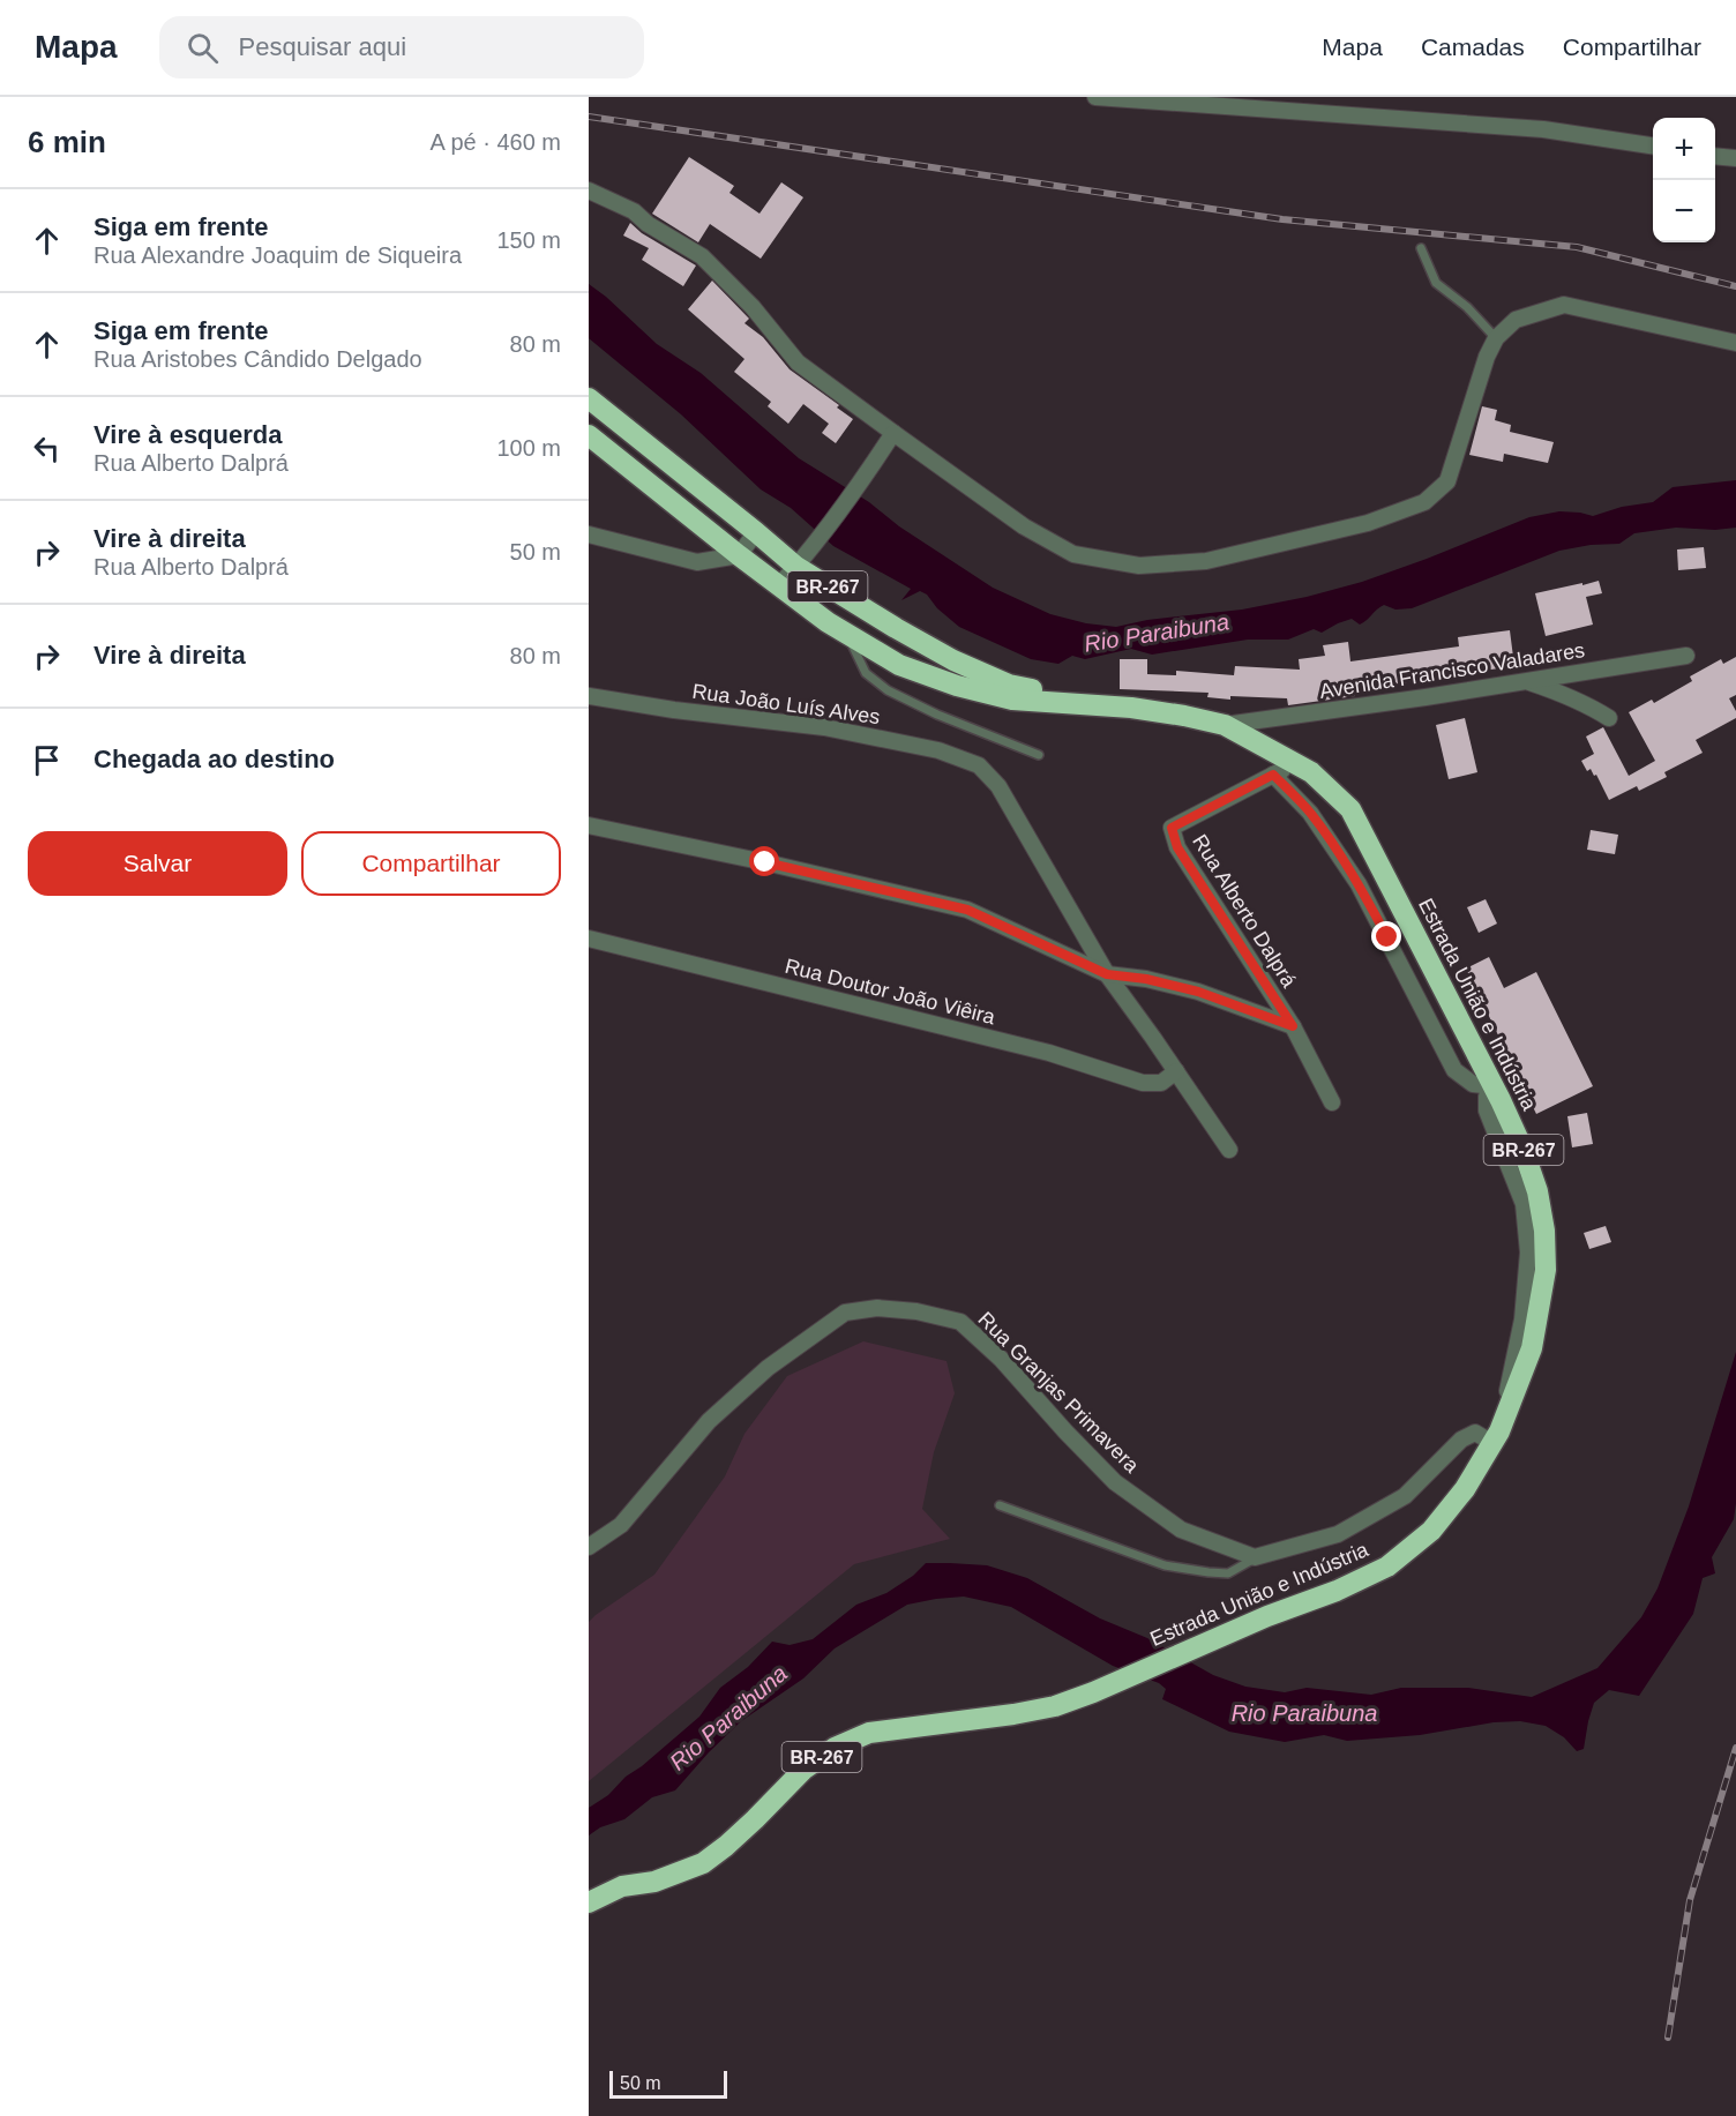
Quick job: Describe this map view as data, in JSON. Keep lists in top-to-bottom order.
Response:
{
  "streets": {
    "highway": ["BR-267", "Estrada União e Indústria"],
    "street": [
      "Avenida Francisco Valadares",
      "Rua João Luís Alves",
      "Rua Alberto Dalprá",
      "Rua Doutor João Viêira",
      "Rua Granjas Primavera"
    ]
  },
  "crossings": [
    ["BR-267", "Estrada União e Indústria"],
    ["Avenida Francisco Valadares", "Estrada União e Indústria"],
    ["Rua João Luís Alves", "Rua Doutor João Viêira"],
    ["Rua Alberto Dalprá", "Estrada União e Indústria"]
  ],
  "water": ["Rio Paraibuna"],
  "scale_bar": "50 m",
  "page": {
    "header": "Mapa",
    "search": "Pesquisar aqui",
    "nav": ["Mapa", "Camadas", "Compartilhar"],
    "heading": ["6 min", "A pé · 460 m"],
    "map_buttons": ["+", "−"],
    "list": [
      ["Siga em frente", "Rua Alexandre Joaquim de Siqueira", "150 m"],
      ["Siga em frente", "Rua Aristobes Cândido Delgado", "80 m"],
      ["Vire à esquerda", "Rua Alberto Dalprá", "100 m"],
      ["Vire à direita", "Rua Alberto Dalprá", "50 m"],
      ["Vire à direita", "80 m"],
      "Chegada ao destino"
    ],
    "buttons": ["Salvar", "Compartilhar"],
    "scale": "50 m"
  }
}
